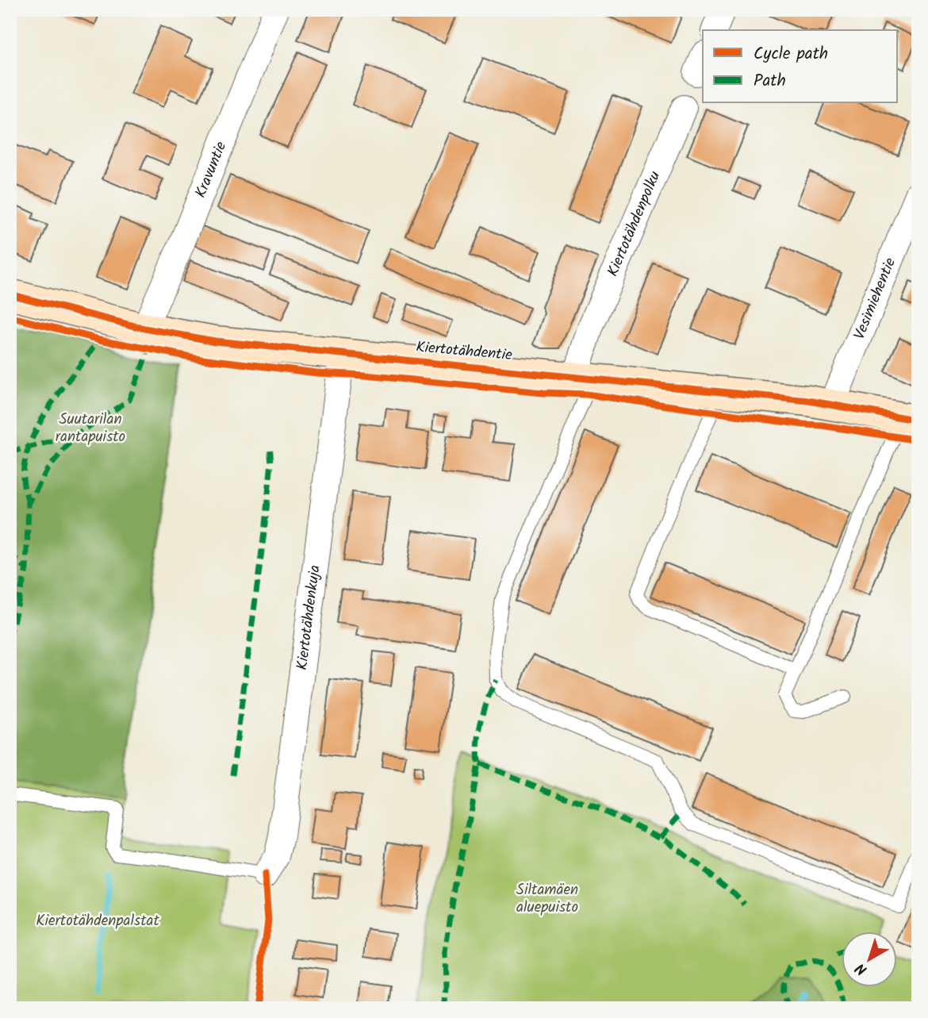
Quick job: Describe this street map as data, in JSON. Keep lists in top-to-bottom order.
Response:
{
  "streets": {
    "street": [
      "Kravuntie",
      "Kiertotähdenpolku",
      "Vesimiehentie",
      "Kiertotähdentie",
      "Kiertotähdenkuja"
    ]
  },
  "crossings": [
    ["Kravuntie", "Kiertotähdentie"],
    ["Kiertotähdenpolku", "Kiertotähdentie"],
    ["Vesimiehentie", "Kiertotähdentie"],
    ["Kiertotähdentie", "Kiertotähdenkuja"]
  ],
  "parks": ["Suutarilan rantapuisto", "Siltamäen aluepuisto", "Kiertotähdenpalstat"],
  "legend": ["Cycle path", "Path"],
  "north": "bottom left"
}
